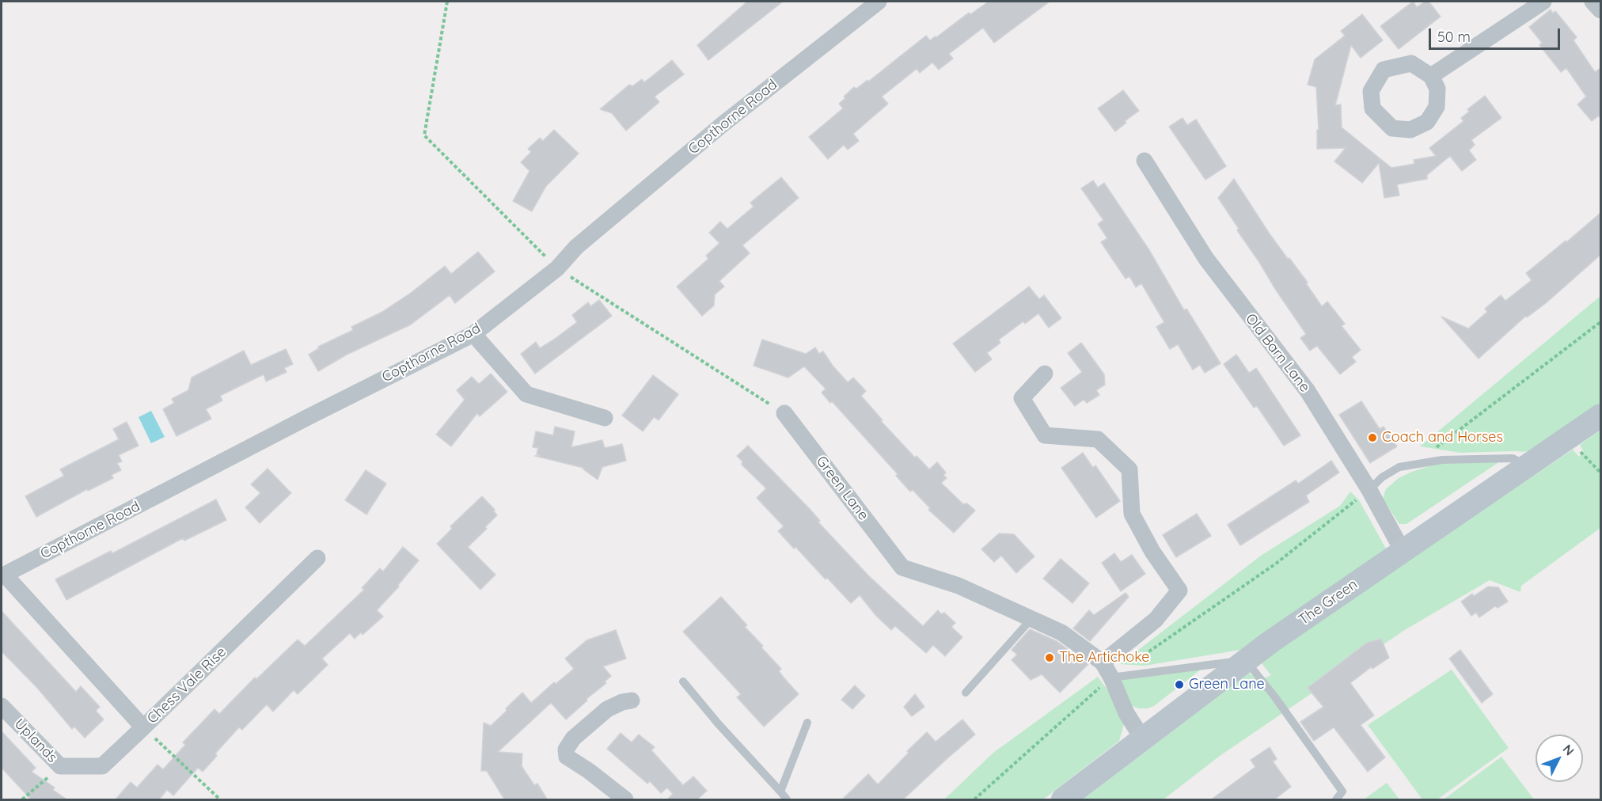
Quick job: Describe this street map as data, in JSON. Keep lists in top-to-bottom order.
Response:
{
  "streets": {
    "street": [
      "Copthorne Road",
      "Old Barn Lane",
      "Green Lane",
      "The Green",
      "Chess Vale Rise",
      "Uplands"
    ]
  },
  "crossings": [
    ["Copthorne Road", "Chess Vale Rise"],
    ["Old Barn Lane", "The Green"],
    ["Green Lane", "The Green"],
    ["Chess Vale Rise", "Uplands"]
  ],
  "places": ["Coach and Horses", "The Artichoke", "Green Lane"],
  "scale_bar": "50 m",
  "north": "top right"
}
